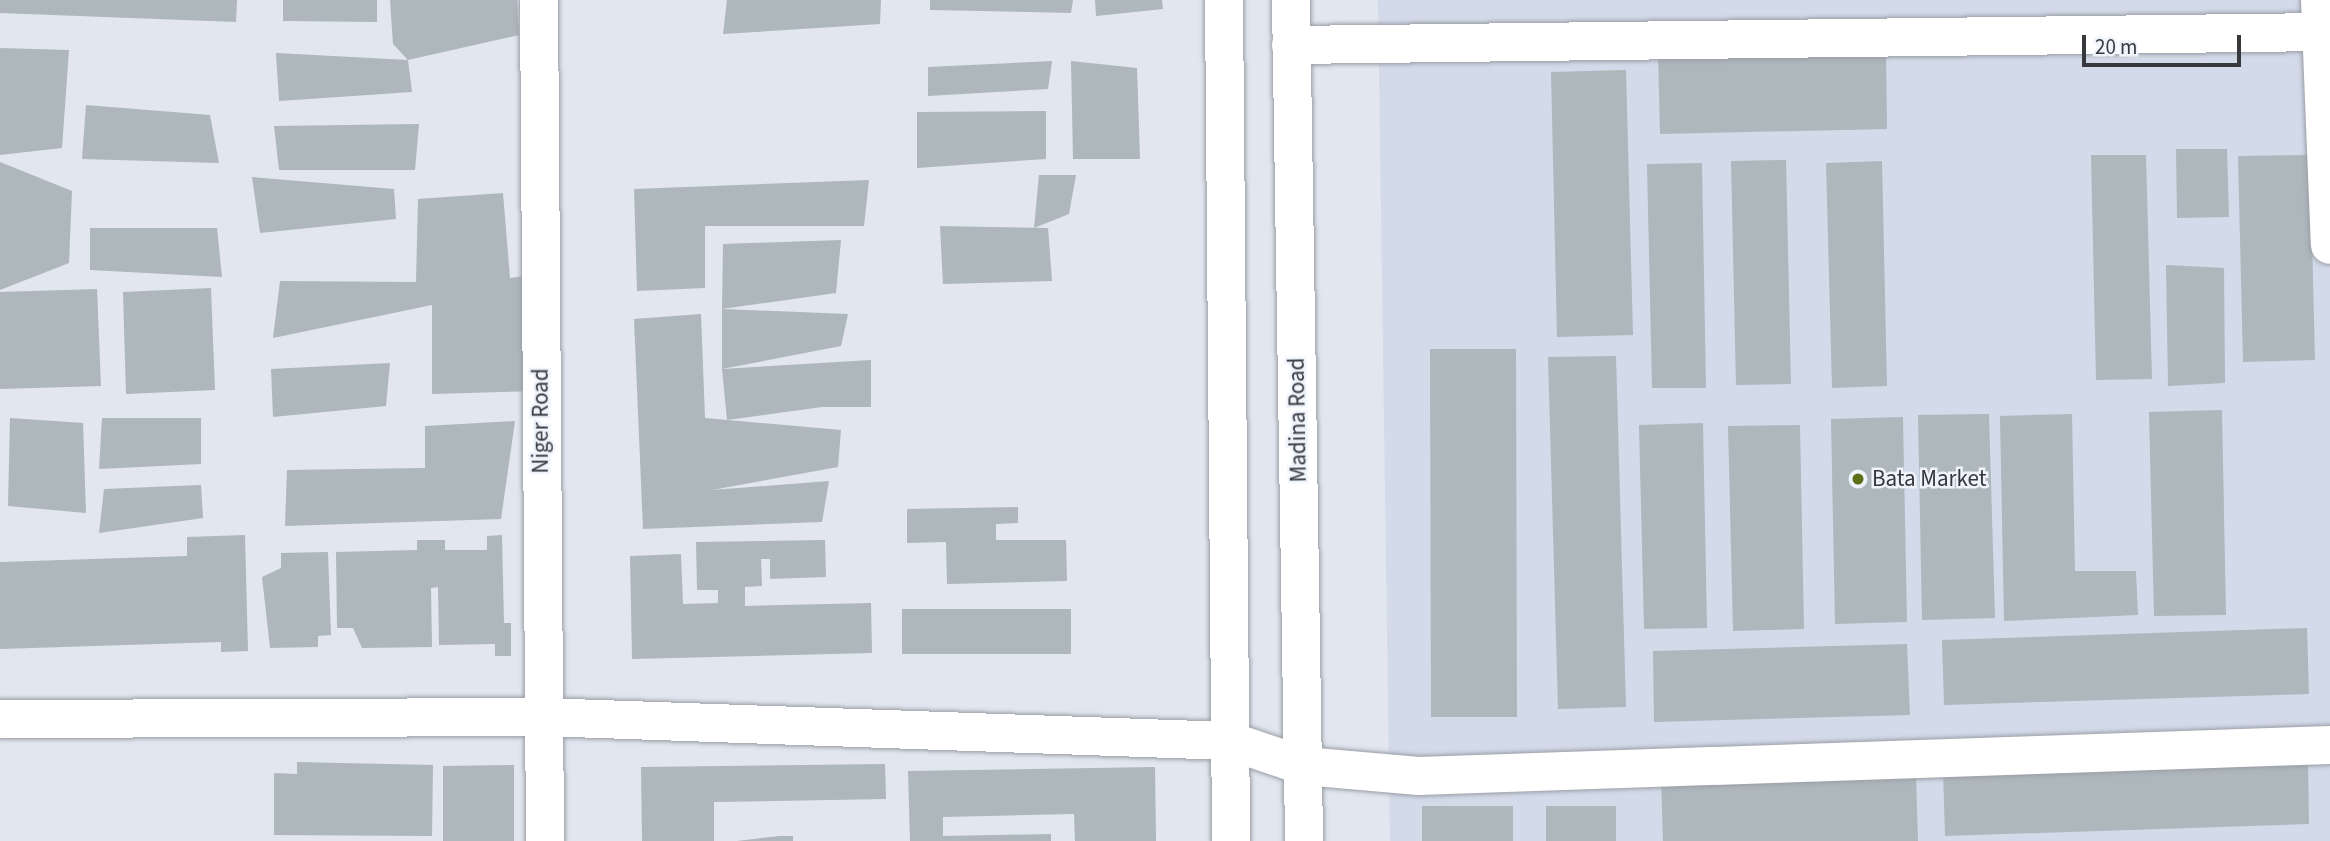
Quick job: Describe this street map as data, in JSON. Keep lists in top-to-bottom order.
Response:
{
  "streets": {
    "main road": ["Madina Road", "Niger Road"]
  },
  "places": ["Bata Market"],
  "scale_bar": "20 m"
}
